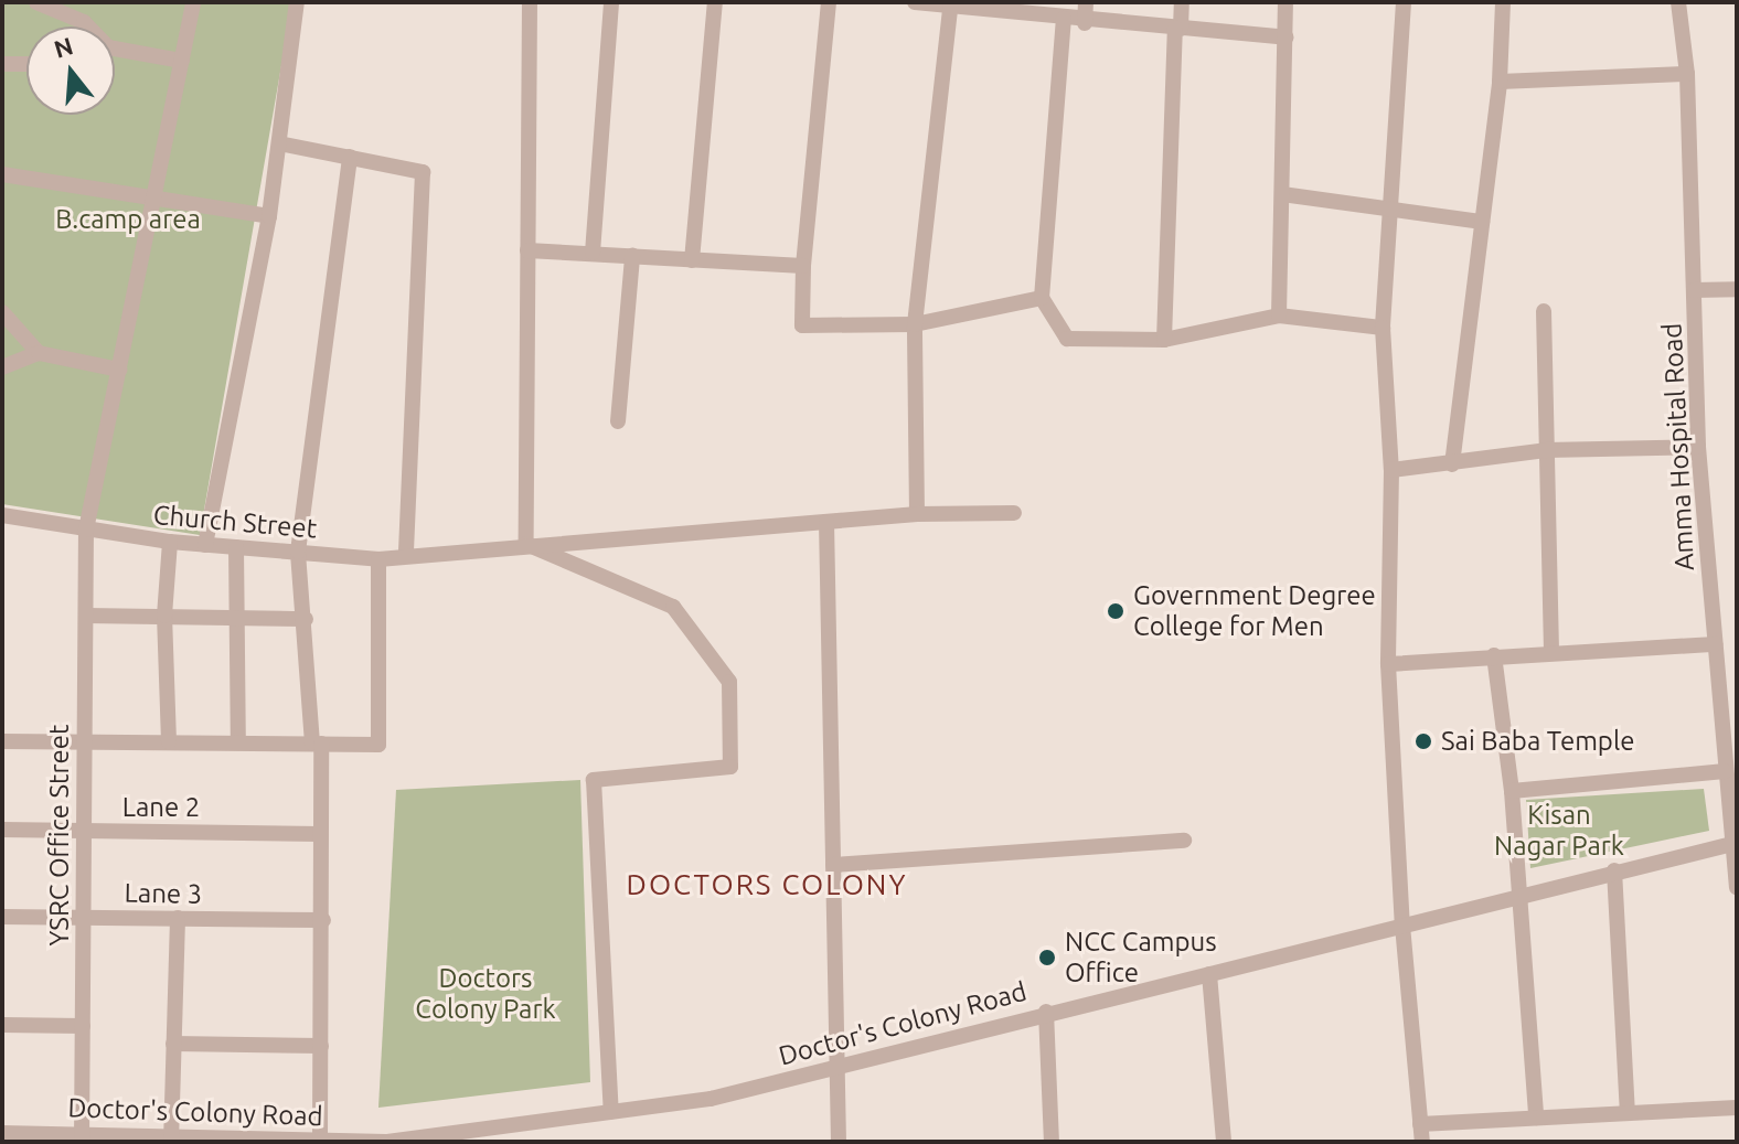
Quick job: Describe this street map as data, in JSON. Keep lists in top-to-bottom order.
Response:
{
  "streets": {
    "street": [
      "Amma Hospital Road",
      "Church Street",
      "Lane 2",
      "YSRC Office Street",
      "Lane 3",
      "Doctor's Colony Road"
    ]
  },
  "crossings": [
    ["Amma Hospital Road", "Doctor's Colony Road"],
    ["Church Street", "YSRC Office Street"],
    ["Lane 2", "YSRC Office Street"],
    ["YSRC Office Street", "Lane 3"],
    ["YSRC Office Street", "Doctor's Colony Road"]
  ],
  "districts": ["DOCTORS COLONY"],
  "parks": ["B.camp area", "Kisan Nagar Park", "Doctors Colony Park"],
  "places": ["Government Degree College for Men", "Sai Baba Temple", "NCC Campus Office"],
  "north": "top"
}
